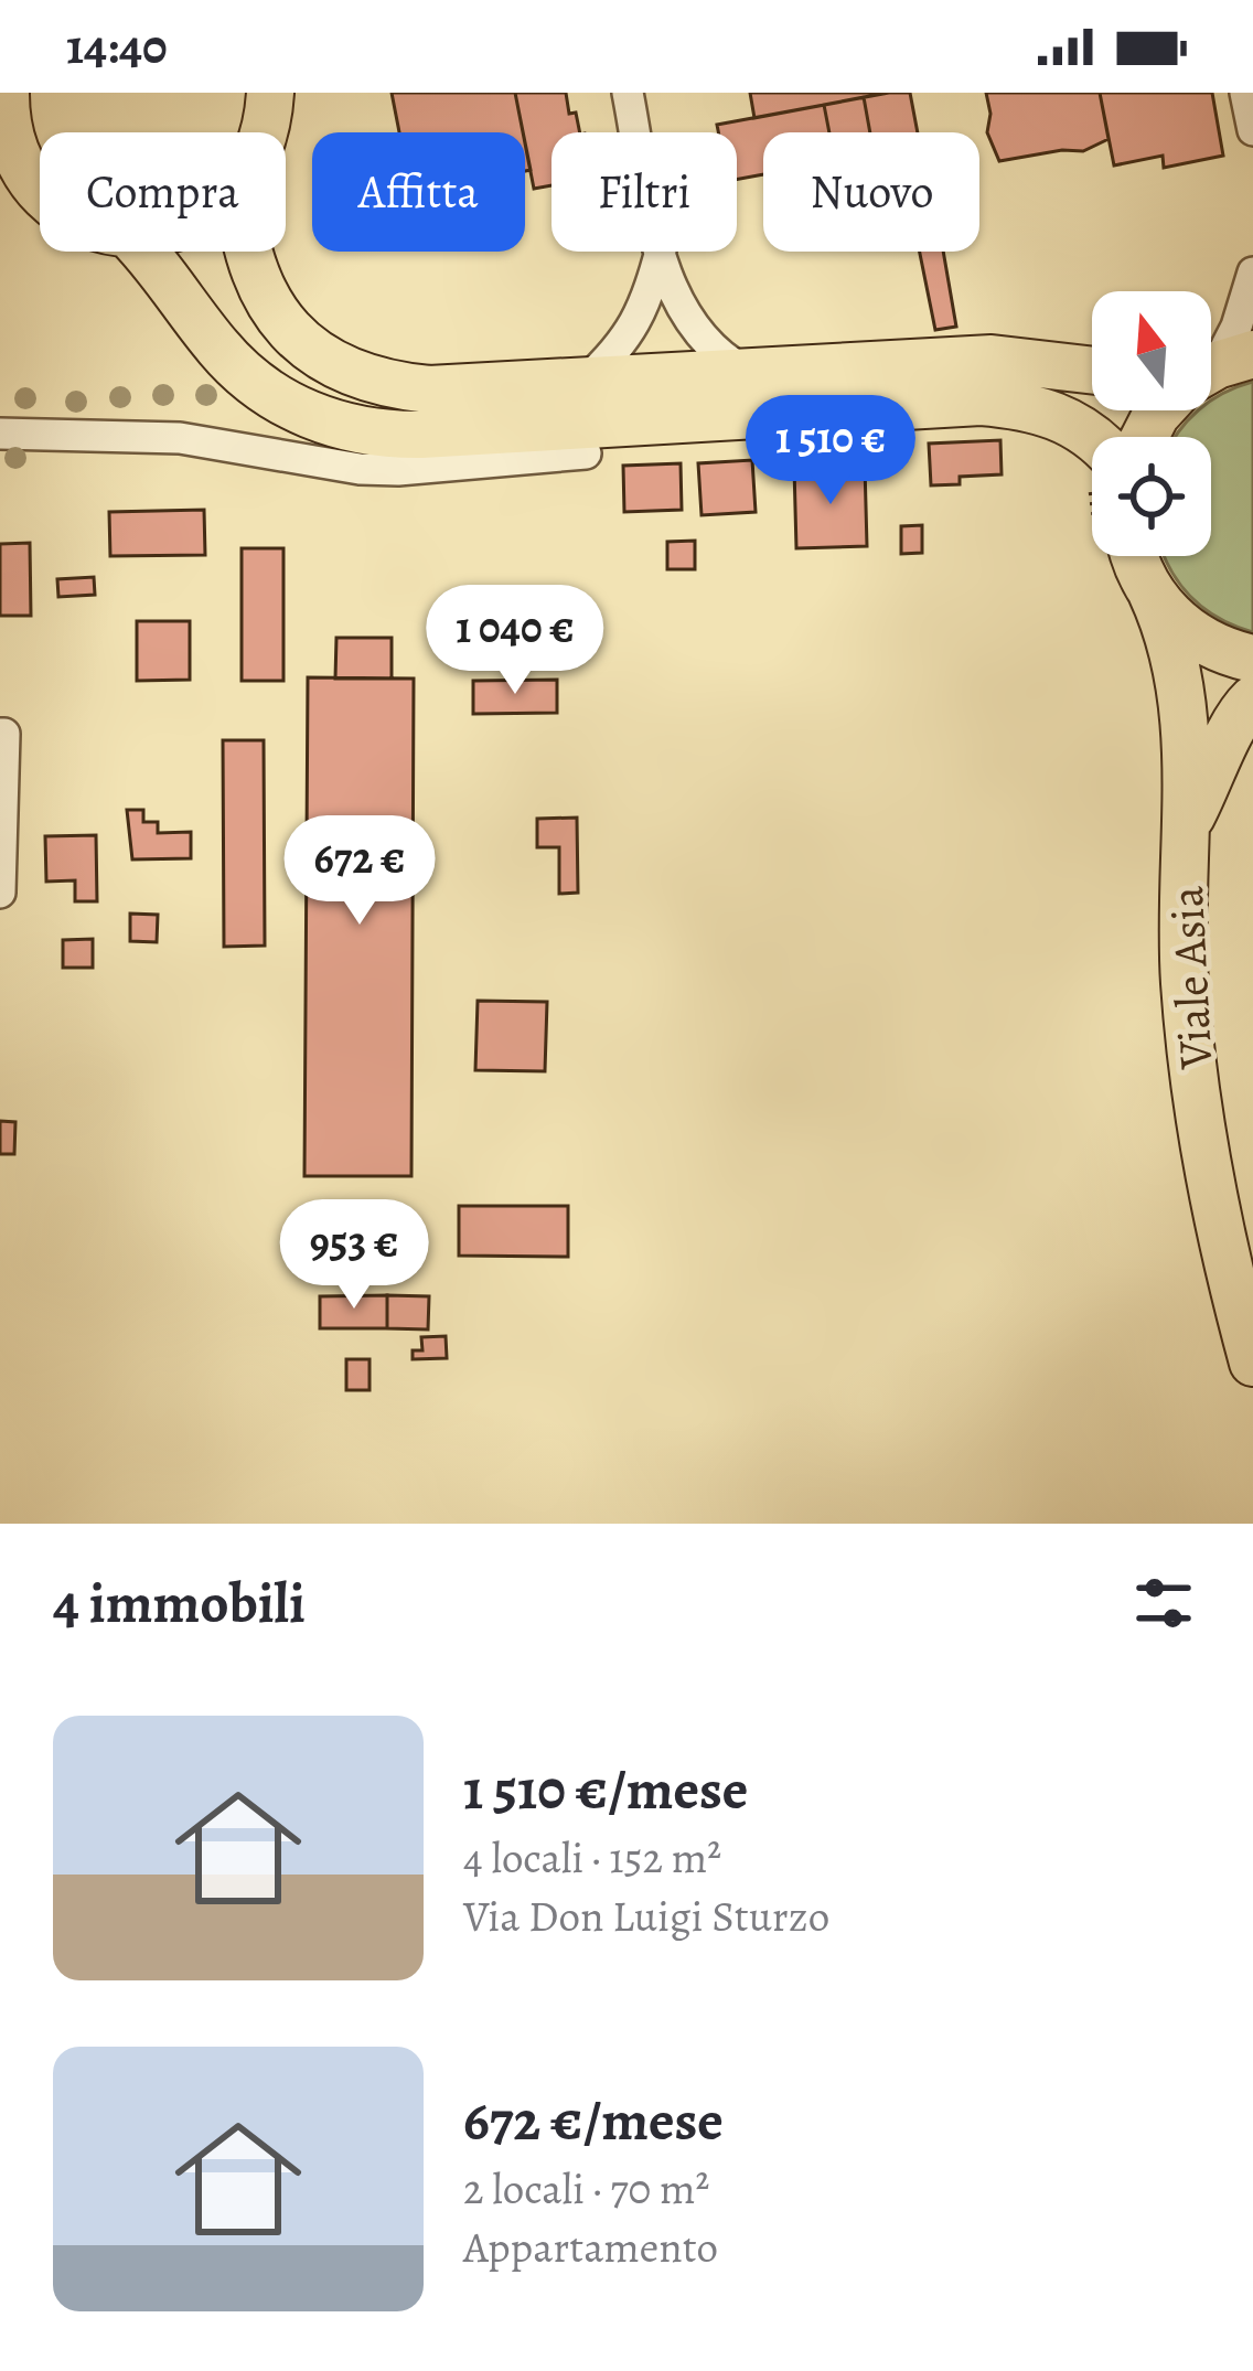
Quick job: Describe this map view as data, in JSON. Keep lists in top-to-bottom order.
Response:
{
  "streets": {
    "main road": ["Viale Asia"]
  },
  "north": "top",
  "page": {
    "status": "14:40",
    "chip": [
      "Compra",
      "Affitta",
      "Filtri",
      "Nuovo"
    ],
    "price": [
      "1 510 €",
      "1 040 €",
      "672 €",
      "953 €"
    ],
    "heading": "4 immobili",
    "list": [
      {
        "name": "1 510 €/mese",
        "note": "4 locali · 152 m² · Via Don Luigi Sturzo"
      },
      {
        "name": "672 €/mese",
        "note": "2 locali · 70 m² · Appartamento"
      }
    ]
  }
}
